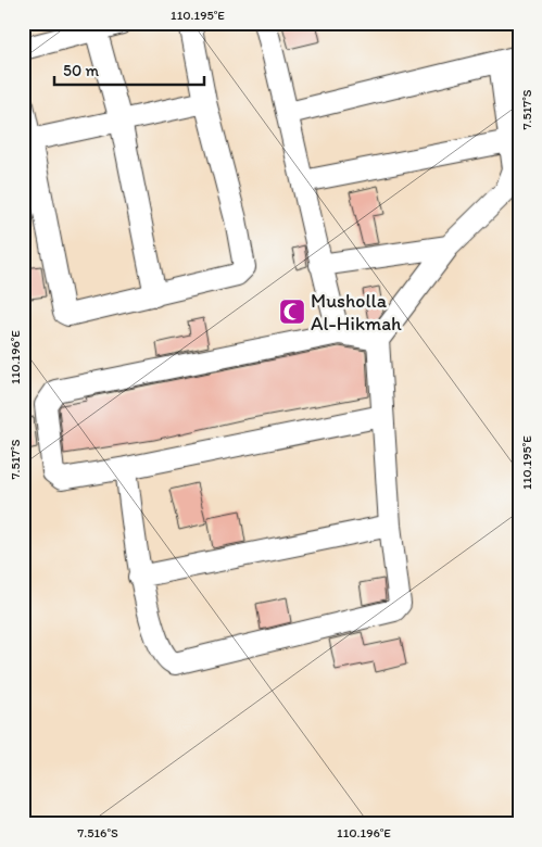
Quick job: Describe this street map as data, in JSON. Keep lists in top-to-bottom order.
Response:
{
  "places": {
    "mosque": ["Musholla Al-Hikmah"]
  },
  "scale_bar": "50 m",
  "coordinates": [
    "110.195°E",
    "7.517°S",
    "110.196°E",
    "7.516°S"
  ]
}
